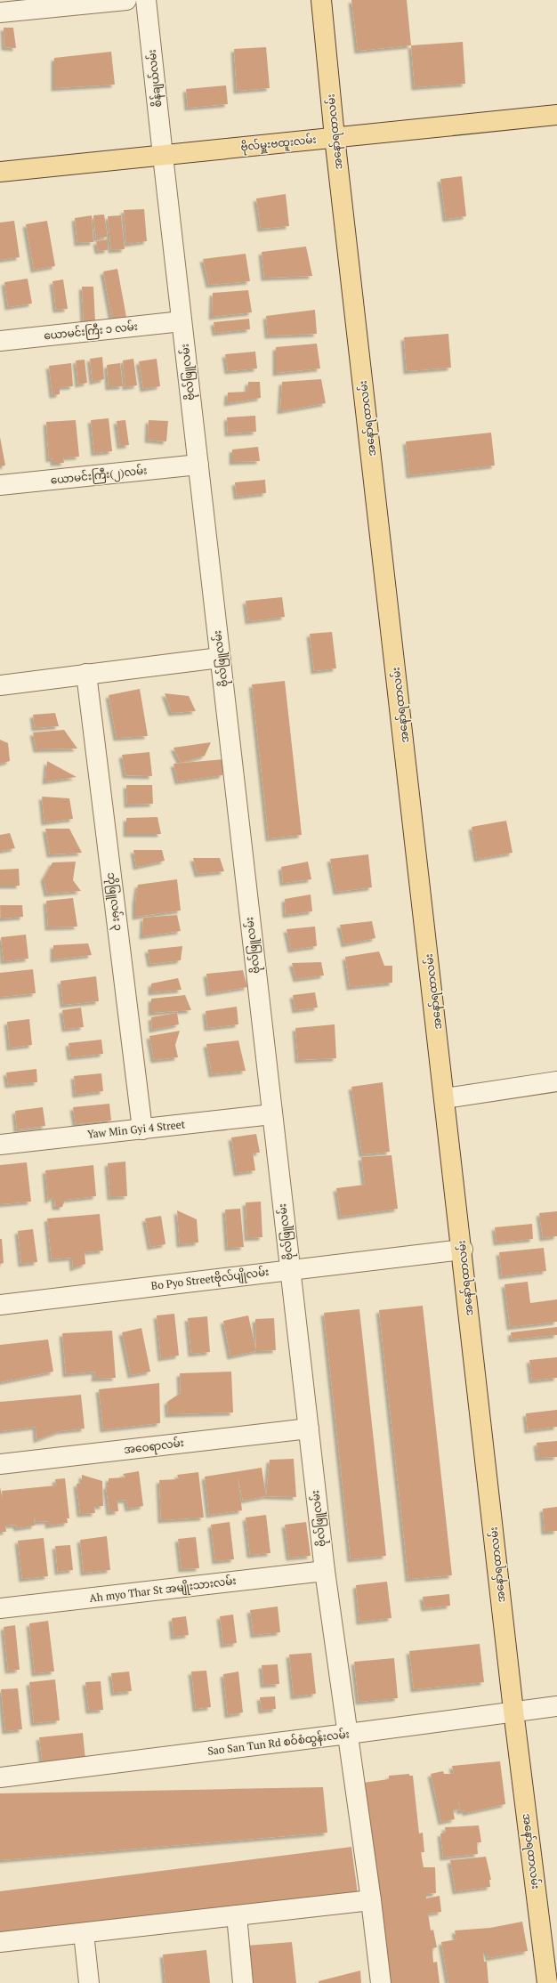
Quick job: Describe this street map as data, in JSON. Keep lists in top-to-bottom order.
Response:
{
  "streets": {
    "main road": ["အနော်ရထာလမ်း", "ဗိုလ်မှူးဗထူးလမ်း"],
    "street": [
      "စိန်ချယ်လမ်း",
      "ယောမင်းကြီး ၁ လမ်း",
      "ဗိုလ်ဖြူလမ်း",
      "ယောမင်းကြီး(၂)လမ်း",
      "ဘိုဖြူလမ်း ၃",
      "Yaw Min Gyi 4 Street",
      "Bo Pyo Streetဗိုလ်ပျိုလမ်း",
      "အဝေရာလမ်း",
      "Ah myo Thar St အမျိုးသားလမ်း",
      "Sao San Tun Rd စဝ်စံထွန်းလမ်း"
    ]
  },
  "crossings": [
    ["စိန်ချယ်လမ်း", "ဗိုလ်မှူးဗထူးလမ်း"],
    ["စိန်ချယ်လမ်း", "ဗိုလ်ဖြူလမ်း"],
    ["အနော်ရထာလမ်း", "ဗိုလ်မှူးဗထူးလမ်း"],
    ["အနော်ရထာလမ်း", "Bo Pyo Streetဗိုလ်ပျိုလမ်း"],
    ["အနော်ရထာလမ်း", "Sao San Tun Rd စဝ်စံထွန်းလမ်း"],
    ["ဗိုလ်မှူးဗထူးလမ်း", "ဗိုလ်ဖြူလမ်း"],
    ["ယောမင်းကြီး ၁ လမ်း", "ဗိုလ်ဖြူလမ်း"],
    ["ဗိုလ်ဖြူလမ်း", "ယောမင်းကြီး(၂)လမ်း"],
    ["ဗိုလ်ဖြူလမ်း", "Yaw Min Gyi 4 Street"],
    ["ဗိုလ်ဖြူလမ်း", "Bo Pyo Streetဗိုလ်ပျိုလမ်း"],
    ["ဗိုလ်ဖြူလမ်း", "အဝေရာလမ်း"],
    ["ဗိုလ်ဖြူလမ်း", "Ah myo Thar St အမျိုးသားလမ်း"],
    ["ဗိုလ်ဖြူလမ်း", "Sao San Tun Rd စဝ်စံထွန်းလမ်း"],
    ["ဘိုဖြူလမ်း ၃", "Yaw Min Gyi 4 Street"]
  ]
}
